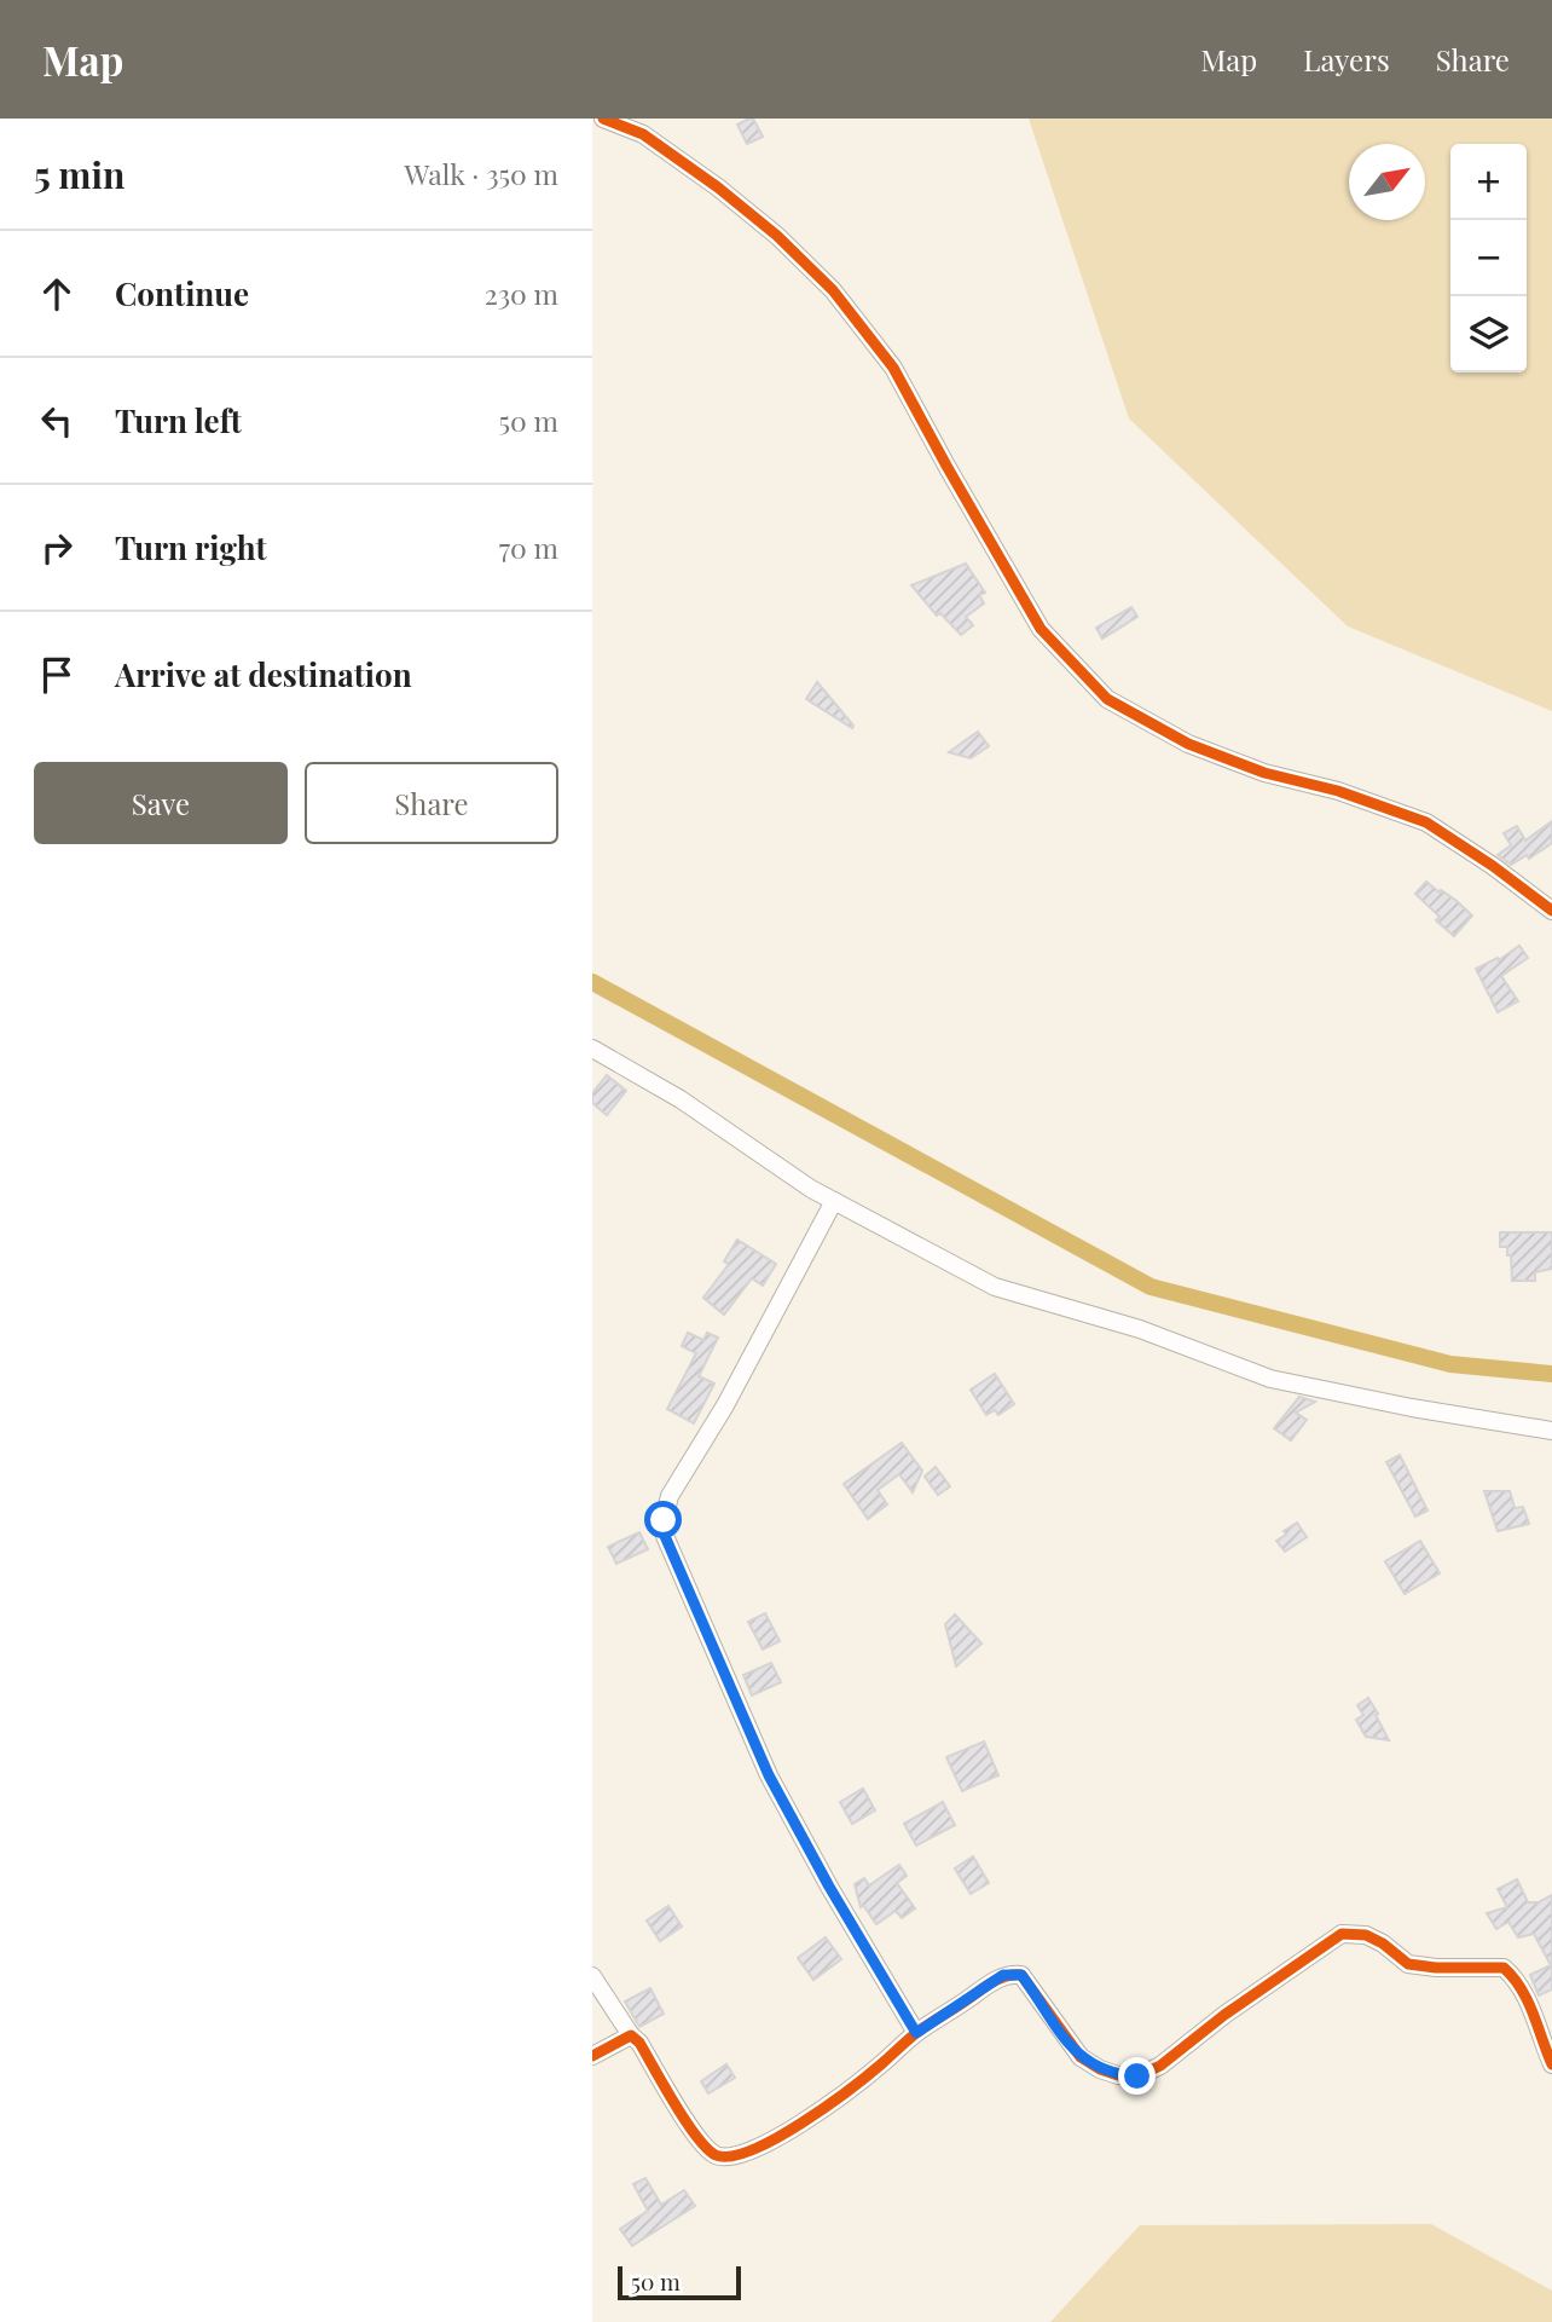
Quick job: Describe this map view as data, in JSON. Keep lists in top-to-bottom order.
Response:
{
  "scale_bar": "50 m",
  "north": "top right",
  "page": {
    "header": "Map",
    "nav": ["Map", "Layers", "Share"],
    "heading": ["5 min", "Walk · 350 m"],
    "map_buttons": ["+", "−"],
    "list": [
      ["Continue", "230 m"],
      ["Turn left", "50 m"],
      ["Turn right", "70 m"],
      "Arrive at destination"
    ],
    "buttons": ["Save", "Share"],
    "scale": "50 m"
  }
}
